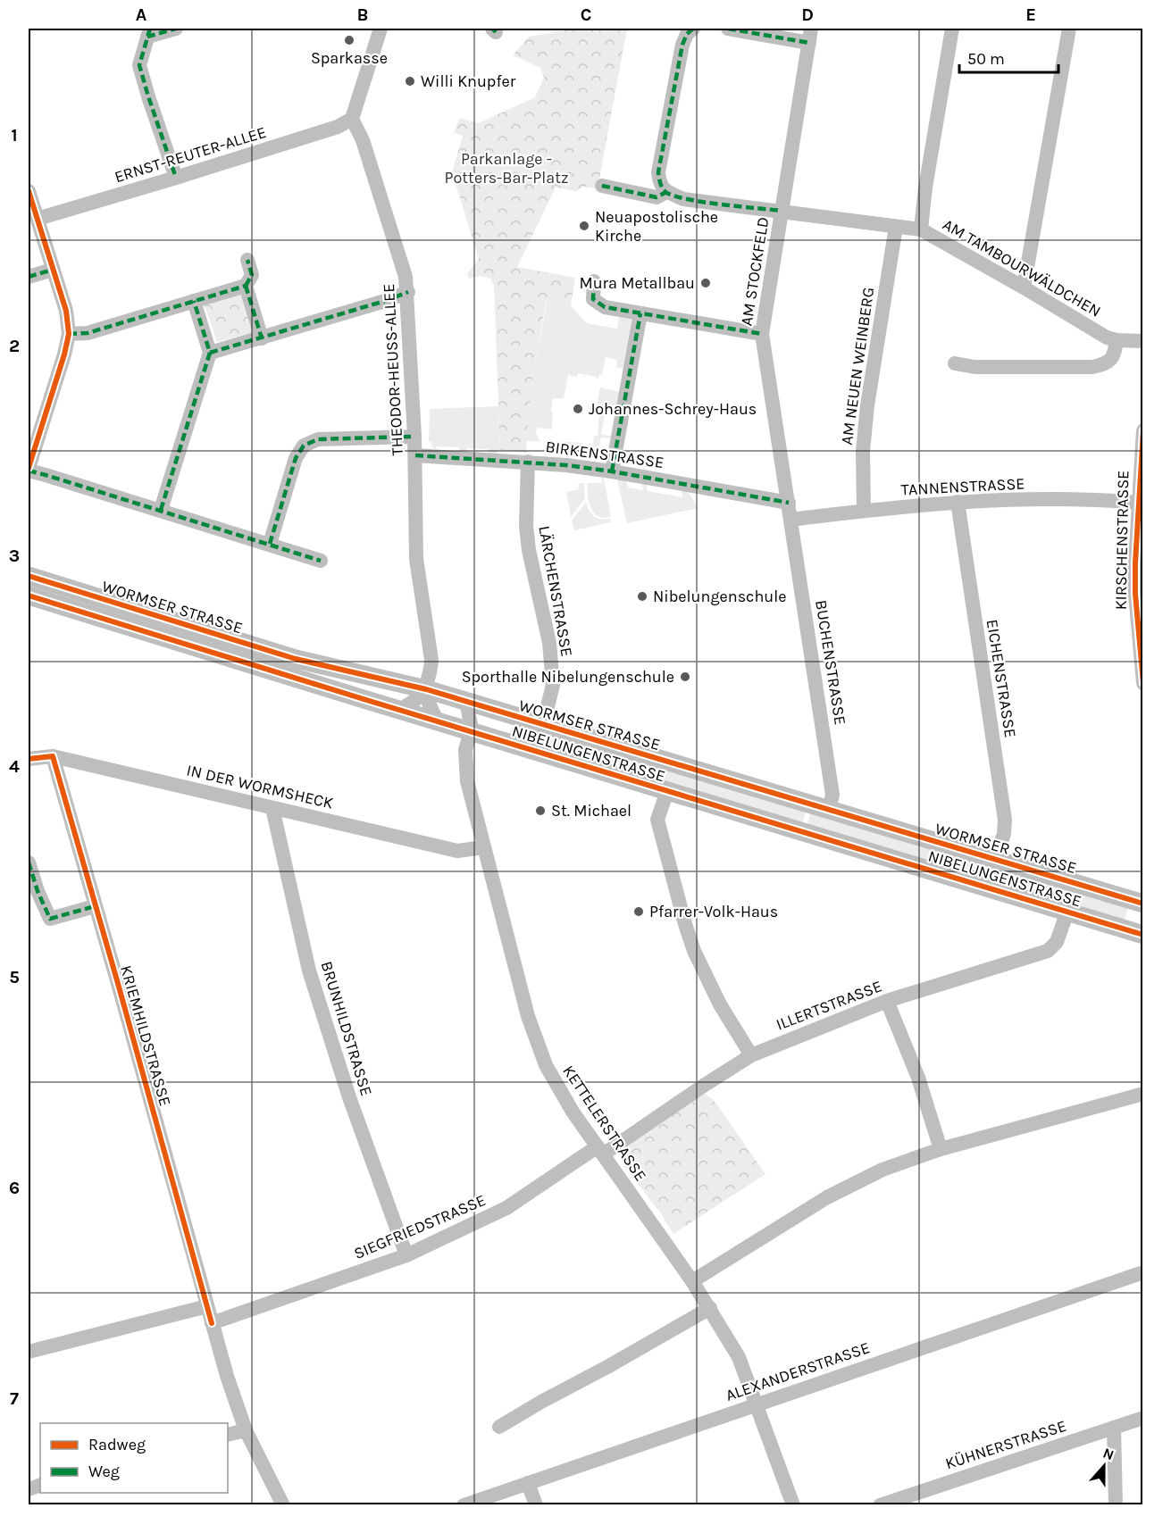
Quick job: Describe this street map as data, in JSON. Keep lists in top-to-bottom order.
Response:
{
  "streets": {
    "street": [
      "ERNST-REUTER-ALLEE",
      "AM TAMBOURWÄLDCHEN",
      "AM STOCKFELD",
      "AM NEUEN WEINBERG",
      "THEODOR-HEUSS-ALLEE",
      "BIRKENSTRASSE",
      "TANNENSTRASSE",
      "KIRSCHENSTRASSE",
      "LÄRCHENSTRASSE",
      "WORMSER STRASSE",
      "BUCHENSTRASSE",
      "EICHENSTRASSE",
      "NIBELUNGENSTRASSE",
      "IN DER WORMSHECK",
      "ILLERTSTRASSE",
      "BRUNHILDSTRASSE",
      "KRIEMHILDSTRASSE",
      "KETTELERSTRASSE",
      "SIEGFRIEDSTRASSE",
      "ALEXANDERSTRASSE",
      "KÜHNERSTRASSE"
    ]
  },
  "crossings": [
    ["ERNST-REUTER-ALLEE", "THEODOR-HEUSS-ALLEE"],
    ["AM TAMBOURWÄLDCHEN", "AM STOCKFELD"],
    ["AM TAMBOURWÄLDCHEN", "AM NEUEN WEINBERG"],
    ["AM STOCKFELD", "BIRKENSTRASSE"],
    ["AM STOCKFELD", "TANNENSTRASSE"],
    ["AM STOCKFELD", "BUCHENSTRASSE"],
    ["AM NEUEN WEINBERG", "TANNENSTRASSE"],
    ["THEODOR-HEUSS-ALLEE", "BIRKENSTRASSE"],
    ["THEODOR-HEUSS-ALLEE", "WORMSER STRASSE"],
    ["BIRKENSTRASSE", "LÄRCHENSTRASSE"],
    ["TANNENSTRASSE", "KIRSCHENSTRASSE"],
    ["TANNENSTRASSE", "BUCHENSTRASSE"],
    ["TANNENSTRASSE", "EICHENSTRASSE"],
    ["LÄRCHENSTRASSE", "WORMSER STRASSE"],
    ["WORMSER STRASSE", "BUCHENSTRASSE"],
    ["WORMSER STRASSE", "EICHENSTRASSE"],
    ["WORMSER STRASSE", "KETTELERSTRASSE"],
    ["NIBELUNGENSTRASSE", "ILLERTSTRASSE"],
    ["NIBELUNGENSTRASSE", "KETTELERSTRASSE"],
    ["IN DER WORMSHECK", "BRUNHILDSTRASSE"],
    ["IN DER WORMSHECK", "KRIEMHILDSTRASSE"],
    ["IN DER WORMSHECK", "KETTELERSTRASSE"],
    ["ILLERTSTRASSE", "KETTELERSTRASSE"],
    ["ILLERTSTRASSE", "SIEGFRIEDSTRASSE"],
    ["BRUNHILDSTRASSE", "SIEGFRIEDSTRASSE"],
    ["KRIEMHILDSTRASSE", "SIEGFRIEDSTRASSE"],
    ["KETTELERSTRASSE", "SIEGFRIEDSTRASSE"],
    ["KETTELERSTRASSE", "ALEXANDERSTRASSE"]
  ],
  "parks": ["Parkanlage - Potters-Bar-Platz"],
  "places": [
    "Sparkasse",
    "Willi Knupfer",
    "Neuapostolische Kirche",
    "Mura Metallbau",
    "Johannes-Schrey-Haus",
    "Nibelungenschule",
    "Sporthalle Nibelungenschule",
    "St. Michael",
    "Pfarrer-Volk-Haus"
  ],
  "legend": ["Radweg", "Weg"],
  "scale_bar": "50 m",
  "north": "top",
  "grid": {
    "columns": [
      "A",
      "B",
      "C",
      "D",
      "E"
    ],
    "rows": [
      "1",
      "2",
      "3",
      "4",
      "5",
      "6",
      "7"
    ]
  }
}
